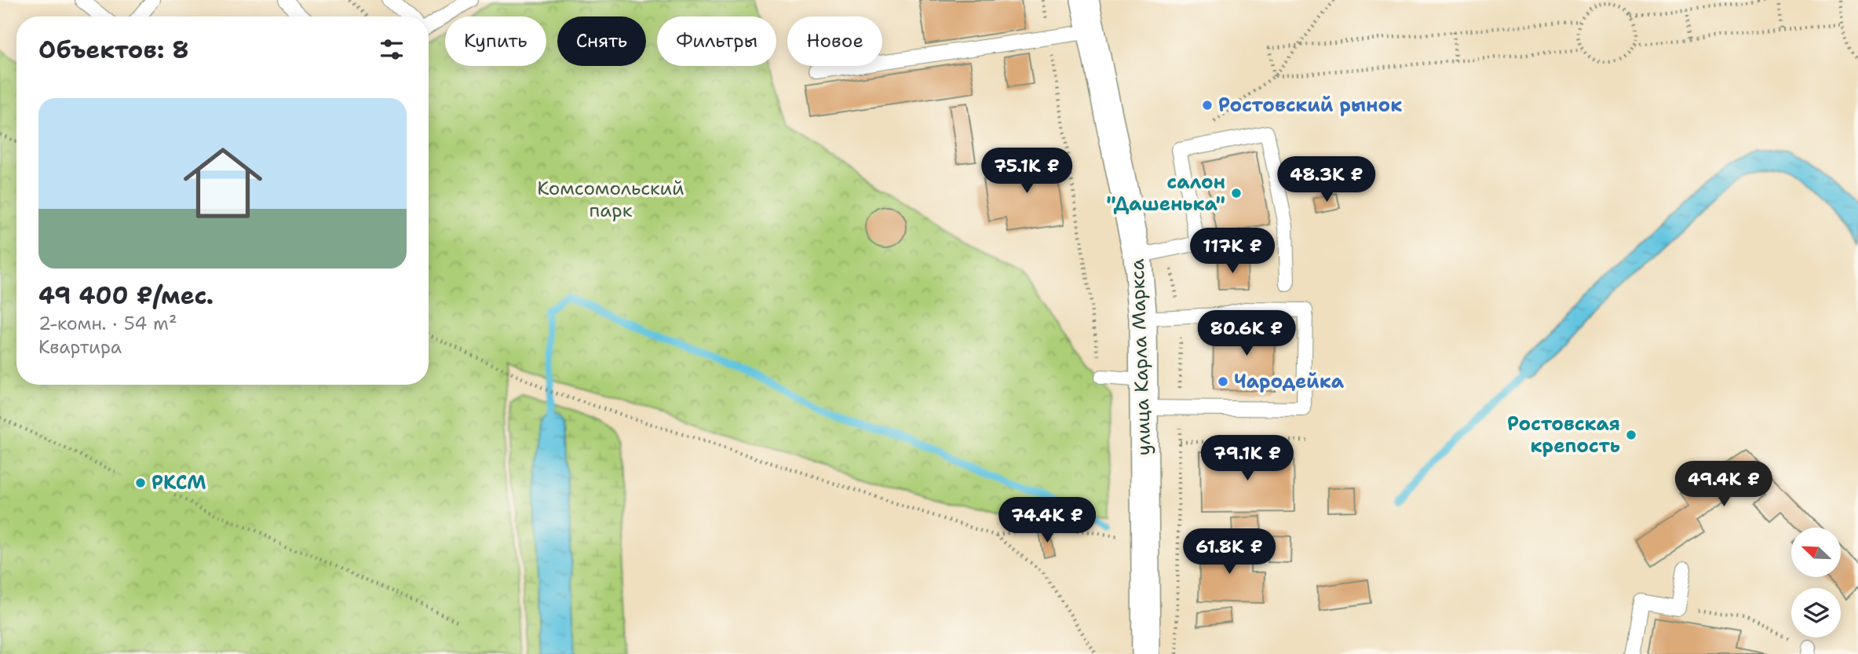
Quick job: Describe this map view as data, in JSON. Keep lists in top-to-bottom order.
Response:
{
  "streets": {
    "street": ["улица Карла Маркса"]
  },
  "parks": ["Комсомольский парк"],
  "places": [
    "Ростовский рынок",
    "салон \"Дашенька\"",
    "Чародейка",
    "Ростовская крепость",
    "РКСМ"
  ],
  "north": "top left",
  "page": {
    "chip": [
      "Купить",
      "Снять",
      "Фильтры",
      "Новое"
    ],
    "heading": "Объектов: 8",
    "list": [
      {
        "name": "49 400 ₽/мес.",
        "note": "2-комн. · 54 m² · Квартира"
      }
    ],
    "price": [
      "75.1K ₽",
      "48.3K ₽",
      "117K ₽",
      "80.6K ₽",
      "79.1K ₽",
      "49.4K ₽",
      "74.4K ₽",
      "61.8K ₽"
    ]
  }
}
